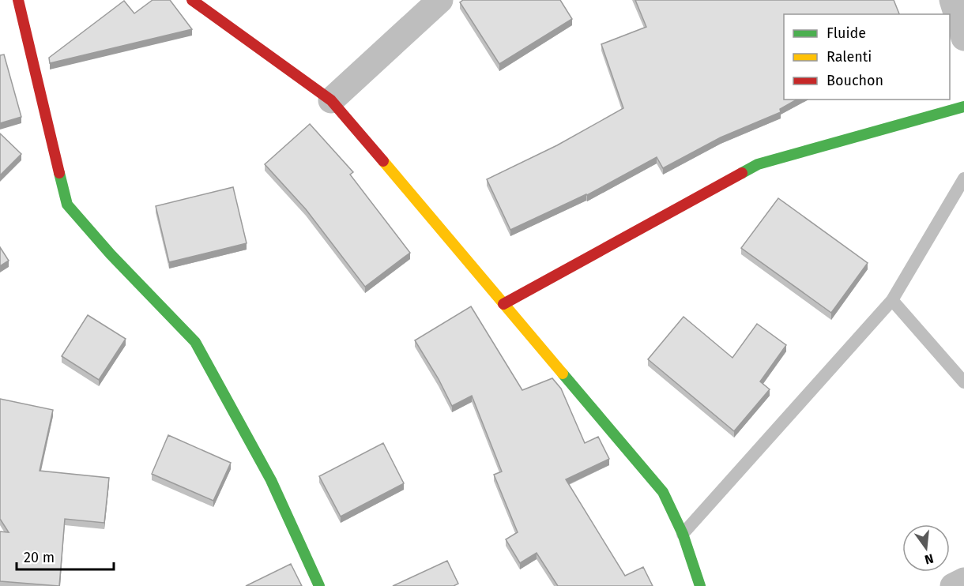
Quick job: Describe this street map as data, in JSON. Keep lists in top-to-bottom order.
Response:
{
  "legend": ["Fluide", "Ralenti", "Bouchon"],
  "scale_bar": "20 m",
  "north": "bottom"
}
